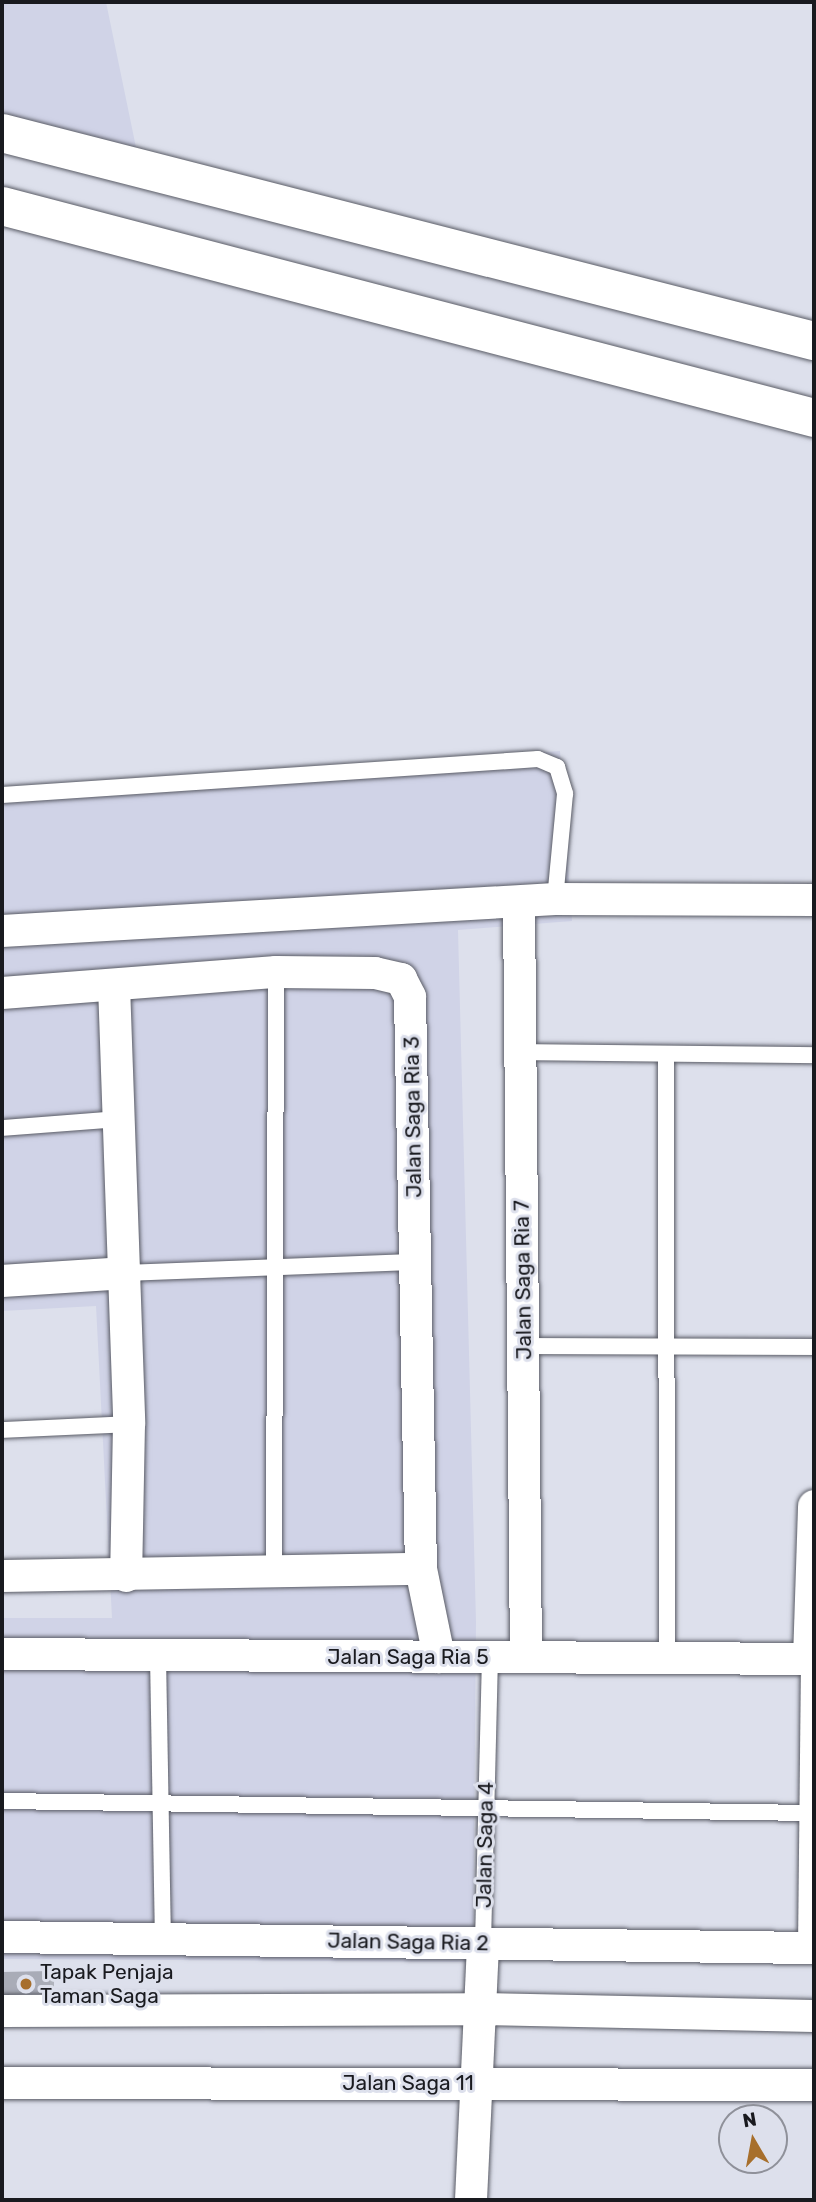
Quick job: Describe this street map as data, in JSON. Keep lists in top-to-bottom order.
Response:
{
  "streets": {
    "street": [
      "Jalan Saga Ria 3",
      "Jalan Saga Ria 7",
      "Jalan Saga Ria 5",
      "Jalan Saga 4",
      "Jalan Saga Ria 2",
      "Jalan Saga 11"
    ]
  },
  "crossings": [
    ["Jalan Saga Ria 3", "Jalan Saga Ria 5"],
    ["Jalan Saga Ria 7", "Jalan Saga Ria 5"],
    ["Jalan Saga Ria 5", "Jalan Saga 4"],
    ["Jalan Saga 4", "Jalan Saga Ria 2"],
    ["Jalan Saga 4", "Jalan Saga 11"]
  ],
  "places": ["Tapak Penjaja Taman Saga"],
  "north": "top"
}
